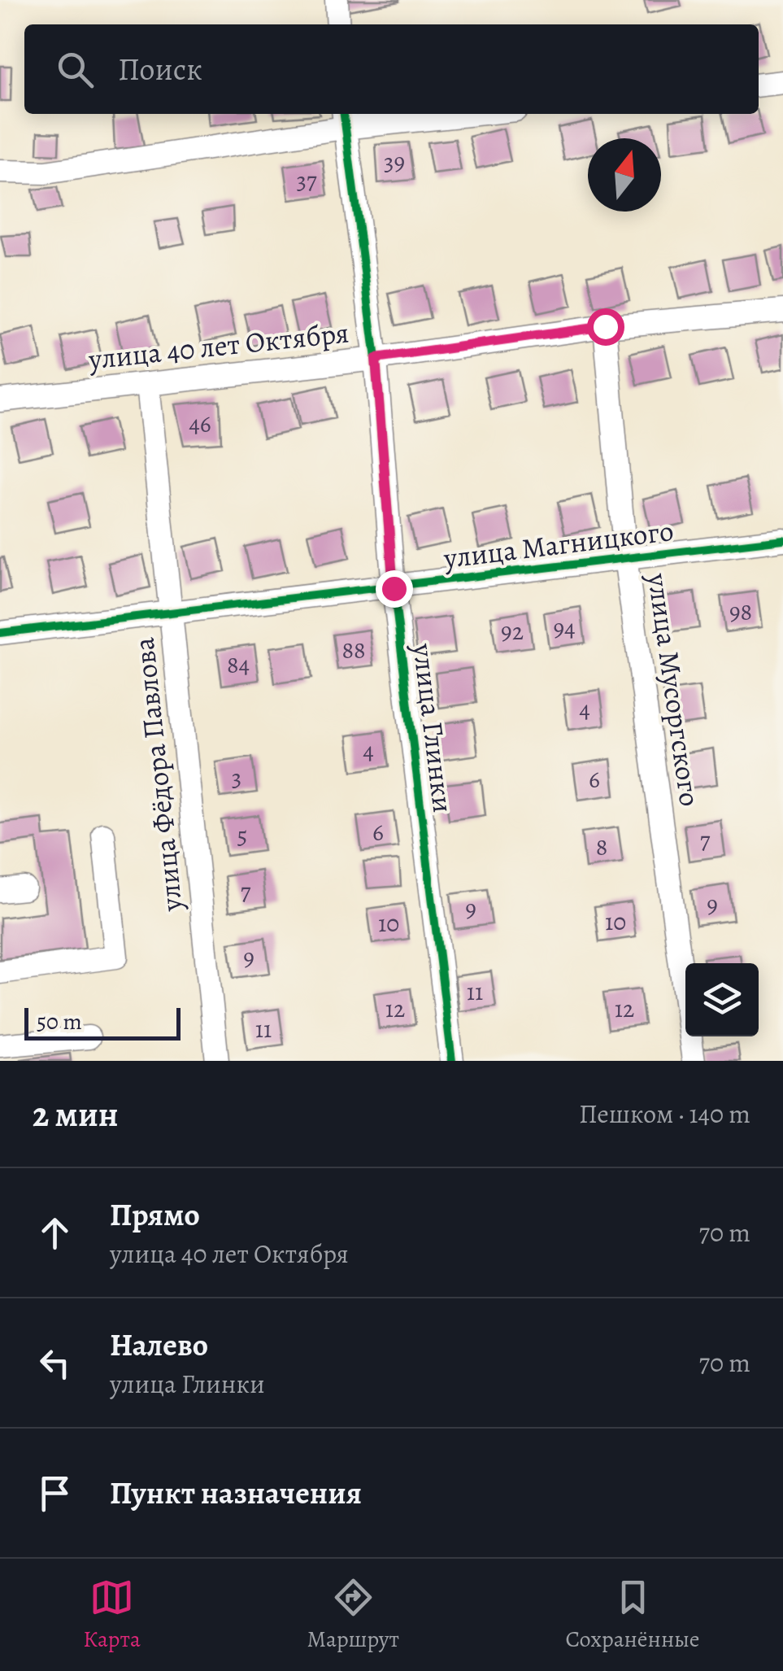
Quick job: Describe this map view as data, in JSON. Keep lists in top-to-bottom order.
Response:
{
  "streets": {
    "street": [
      "улица 40 лет Октября",
      "улица Магницкого",
      "улица Мусоргского",
      "улица Глинки",
      "улица Фёдора Павлова"
    ]
  },
  "crossings": [
    ["улица 40 лет Октября", "улица Мусоргского"],
    ["улица 40 лет Октября", "улица Глинки"],
    ["улица 40 лет Октября", "улица Фёдора Павлова"],
    ["улица Магницкого", "улица Мусоргского"],
    ["улица Магницкого", "улица Глинки"],
    ["улица Магницкого", "улица Фёдора Павлова"]
  ],
  "house_numbers": [
    "39",
    "37",
    "46",
    "98",
    "94",
    "92",
    "88",
    "84",
    "4",
    "4",
    "3",
    "6",
    "6",
    "5",
    "7",
    "8",
    "7",
    "9",
    "9",
    "10",
    "10",
    "9",
    "11",
    "12",
    "12",
    "11"
  ],
  "scale_bar": "50 m",
  "north": "top",
  "page": {
    "search": "Поиск",
    "scale": "50 m",
    "heading": ["2 мин", "Пешком · 140 m"],
    "list": [
      ["Прямо", "улица 40 лет Октября", "70 m"],
      ["Налево", "улица Глинки", "70 m"],
      "Пункт назначения"
    ],
    "nav": ["Карта", "Маршрут", "Сохранённые"]
  }
}
